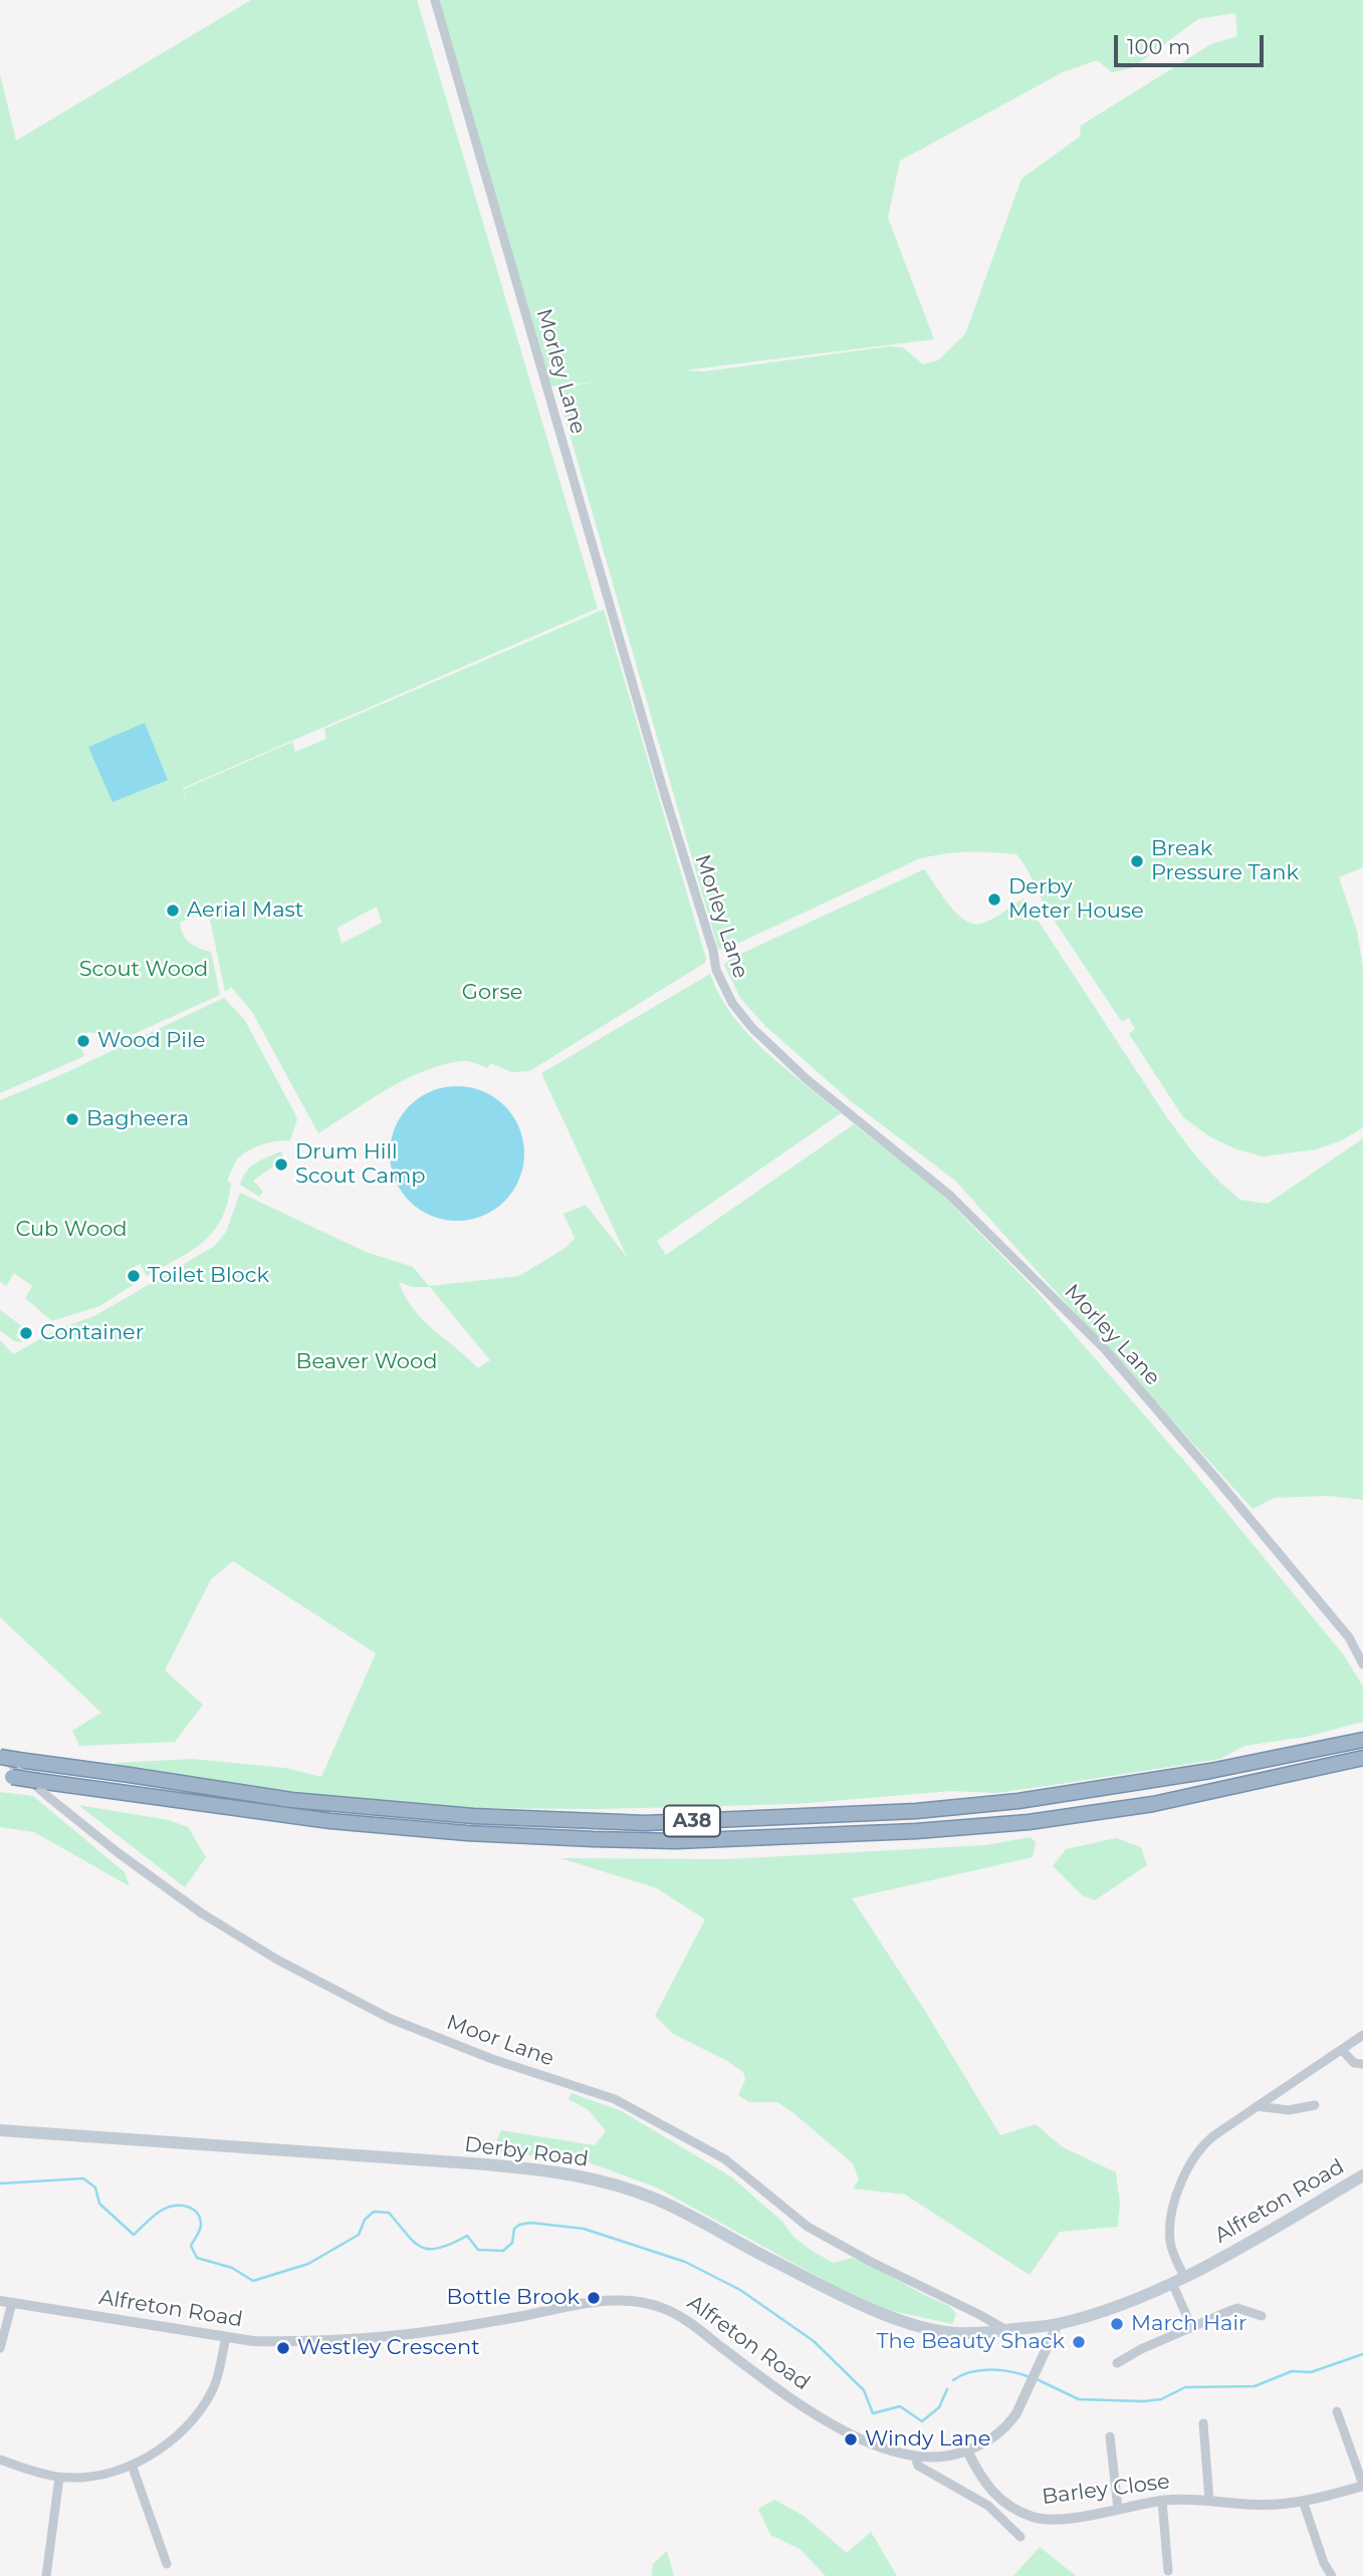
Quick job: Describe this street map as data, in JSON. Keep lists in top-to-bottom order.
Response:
{
  "streets": {
    "highway": ["A38"],
    "main road": ["Derby Road", "Alfreton Road"],
    "street": ["Morley Lane", "Moor Lane", "Barley Close"]
  },
  "crossings": [
    ["A38", "Moor Lane"],
    ["Moor Lane", "Derby Road"],
    ["Derby Road", "Alfreton Road"],
    ["Alfreton Road", "Barley Close"]
  ],
  "parks": [
    "Scout Wood",
    "Gorse",
    "Cub Wood",
    "Beaver Wood"
  ],
  "places": [
    "Break Pressure Tank",
    "Derby Meter House",
    "Aerial Mast",
    "Wood Pile",
    "Bagheera",
    "Drum Hill Scout Camp",
    "Toilet Block",
    "Container",
    "Bottle Brook",
    "March Hair",
    "The Beauty Shack",
    "Westley Crescent",
    "Windy Lane"
  ],
  "scale_bar": "100 m"
}
